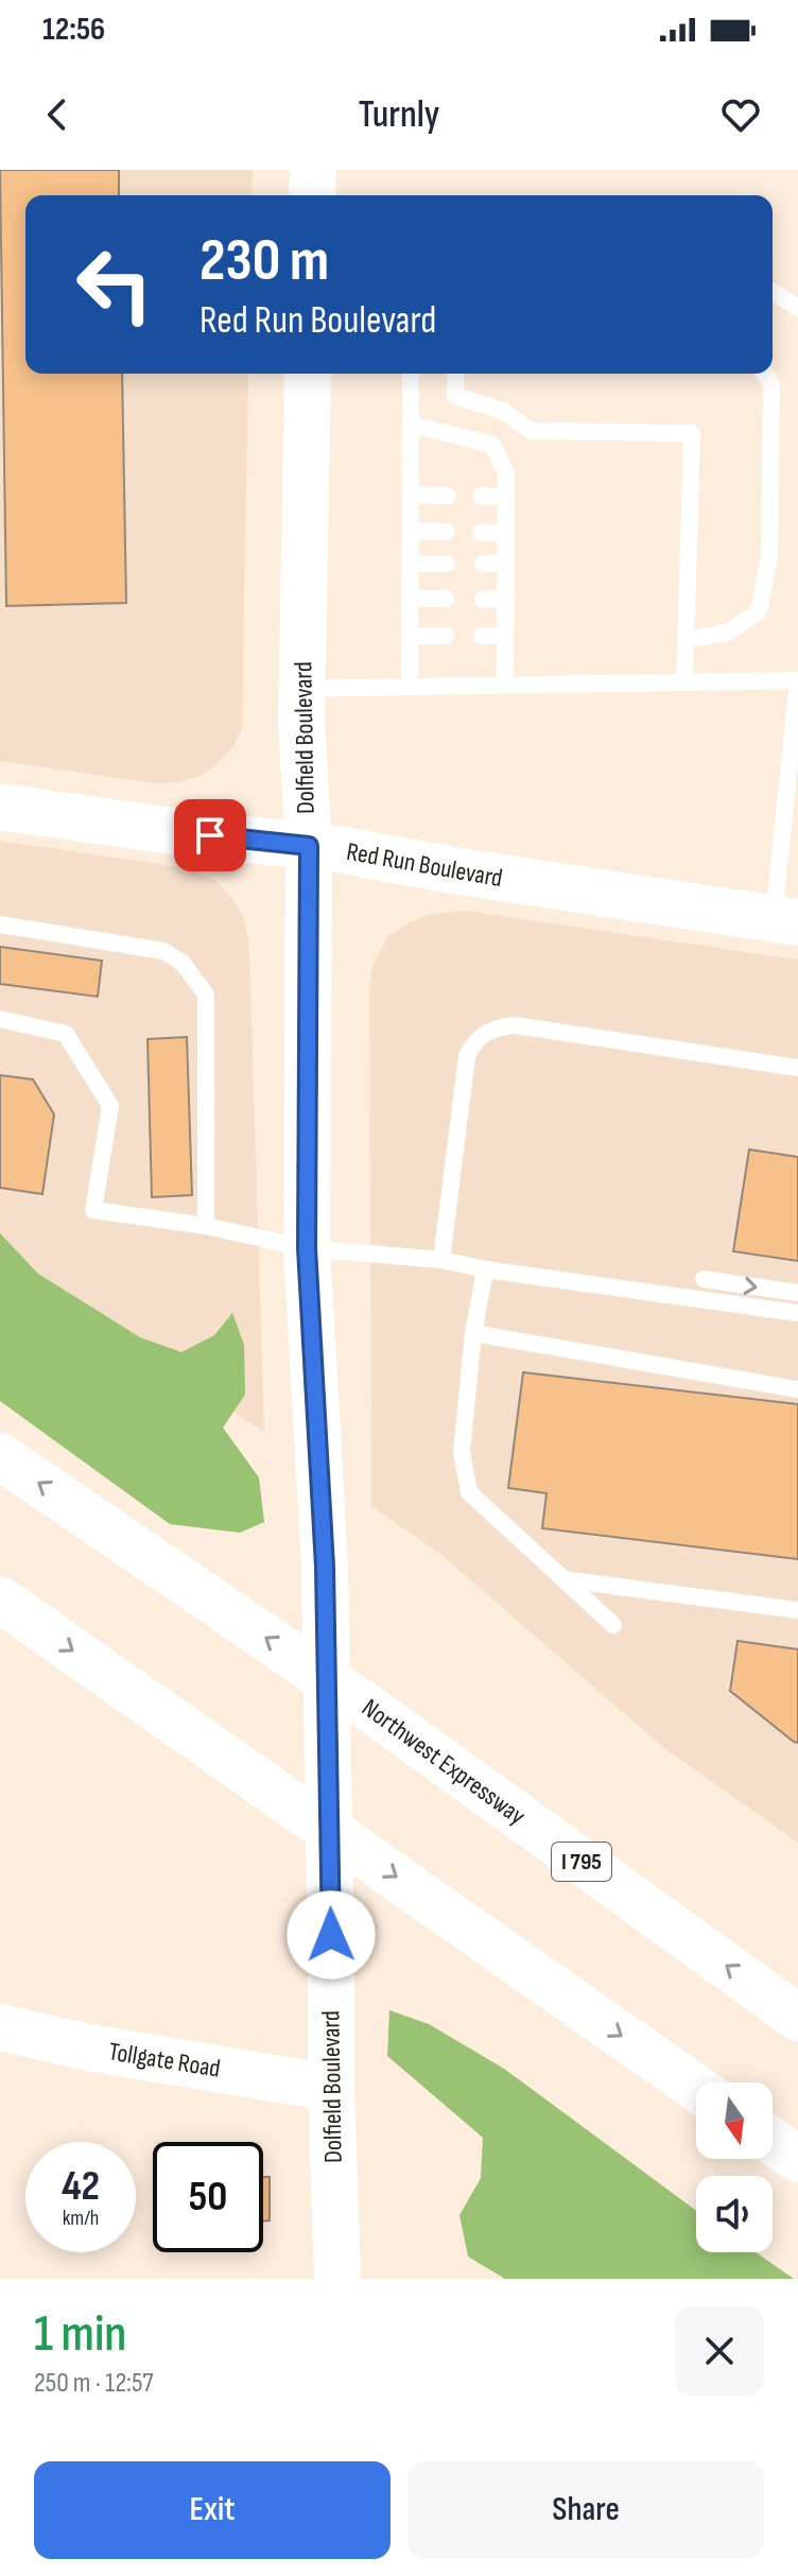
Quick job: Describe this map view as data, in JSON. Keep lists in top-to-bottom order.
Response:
{
  "streets": {
    "main road": [
      "Dolfield Boulevard",
      "Red Run Boulevard",
      "Northwest Expressway",
      "I 795",
      "Tollgate Road"
    ]
  },
  "crossings": [
    ["Dolfield Boulevard", "Red Run Boulevard"],
    ["Dolfield Boulevard", "Tollgate Road"]
  ],
  "north": "bottom",
  "page": {
    "status": "12:56",
    "header": "Turnly",
    "turn": ["230 m", "Red Run Boulevard"],
    "speed": "42 km/h",
    "limit": "50",
    "heading": ["1 min", "250 m · 12:57"],
    "buttons": ["Exit", "Share"]
  }
}
